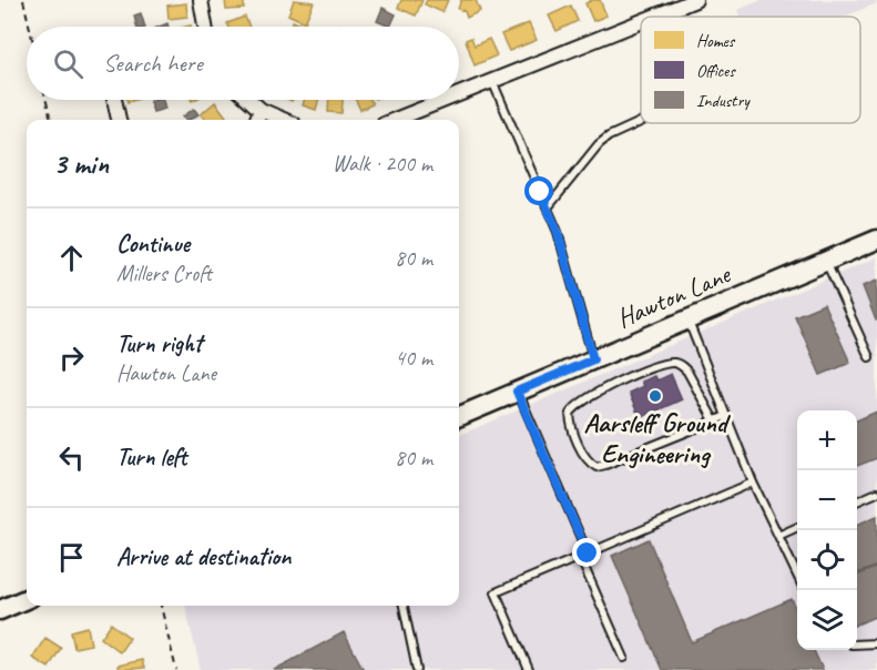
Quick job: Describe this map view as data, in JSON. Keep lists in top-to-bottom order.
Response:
{
  "streets": {
    "street": ["Hawton Lane"]
  },
  "places": ["Aarsleff Ground Engineering"],
  "legend": ["Homes", "Offices", "Industry"],
  "page": {
    "search": "Search here",
    "heading": ["3 min", "Walk · 200 m"],
    "list": [
      ["Continue", "Millers Croft", "80 m"],
      ["Turn right", "Hawton Lane", "40 m"],
      ["Turn left", "80 m"],
      "Arrive at destination"
    ],
    "map_buttons": ["+", "−"]
  }
}
